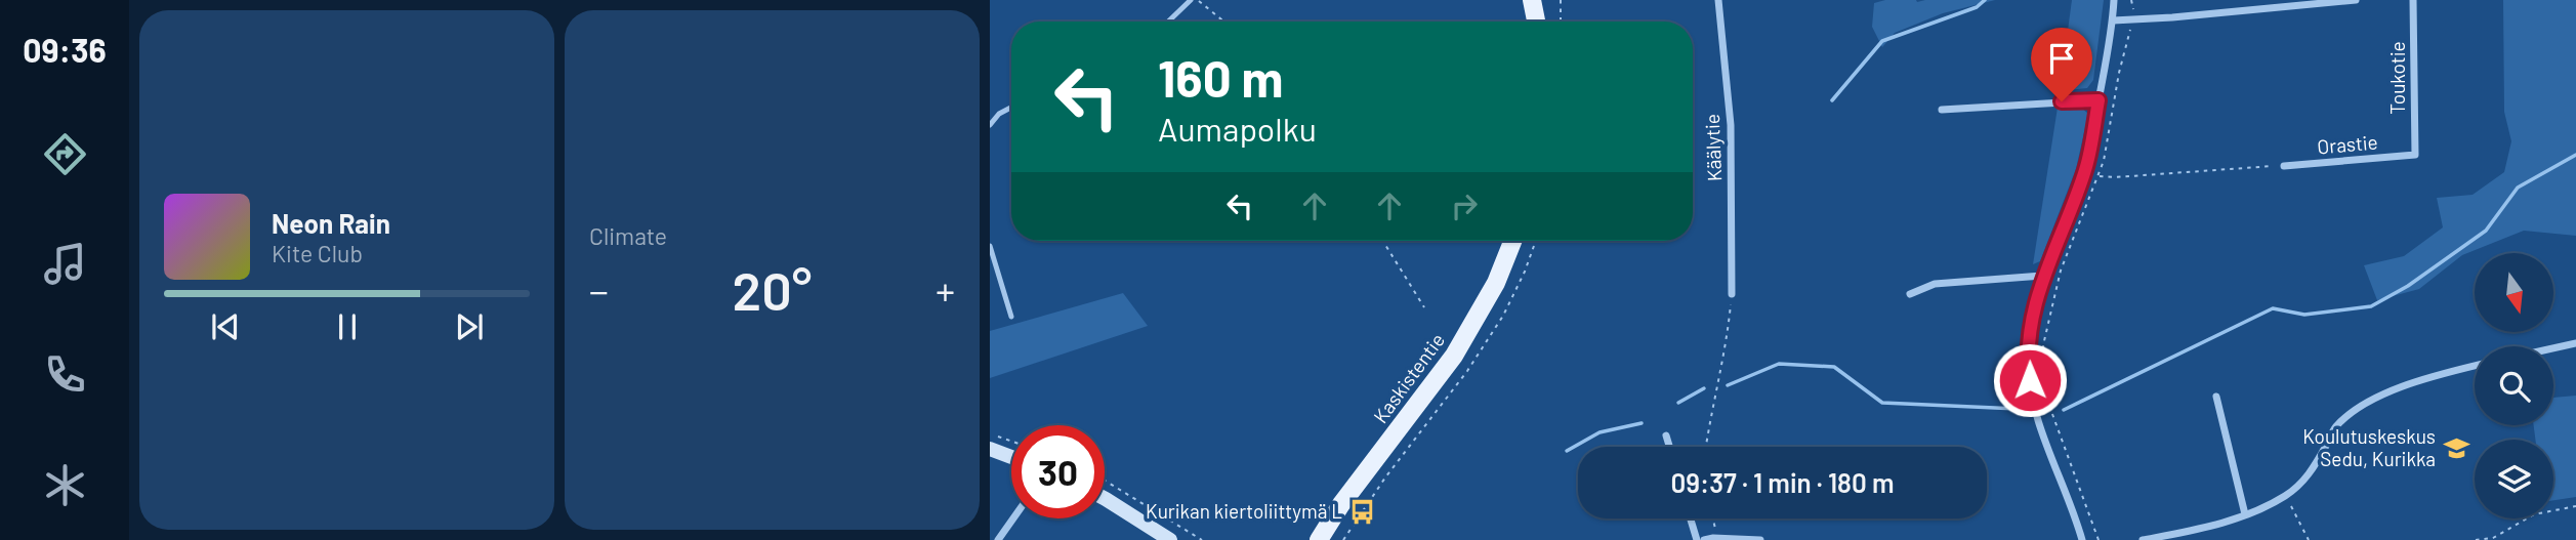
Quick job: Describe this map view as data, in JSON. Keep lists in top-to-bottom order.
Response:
{
  "streets": {
    "main road": ["Kaskistentie"],
    "street": ["Toukotie", "Orastie", "Käälytie"]
  },
  "crossings": [
    ["Toukotie", "Orastie"]
  ],
  "places": {
    "school or university": ["Koulutuskeskus Sedu, Kurikka"],
    "bus stop": ["Kurikan kiertoliittymä L"]
  },
  "north": "bottom",
  "page": {
    "tabs": "09:36",
    "tile": "Climate",
    "turn": ["160 m", "Aumapolku"],
    "song": ["Neon Rain", "Kite Club"],
    "heat": ["−", "20°", "+"],
    "limit": "30",
    "trip": "09:37 · 1 min · 180 m"
  }
}
